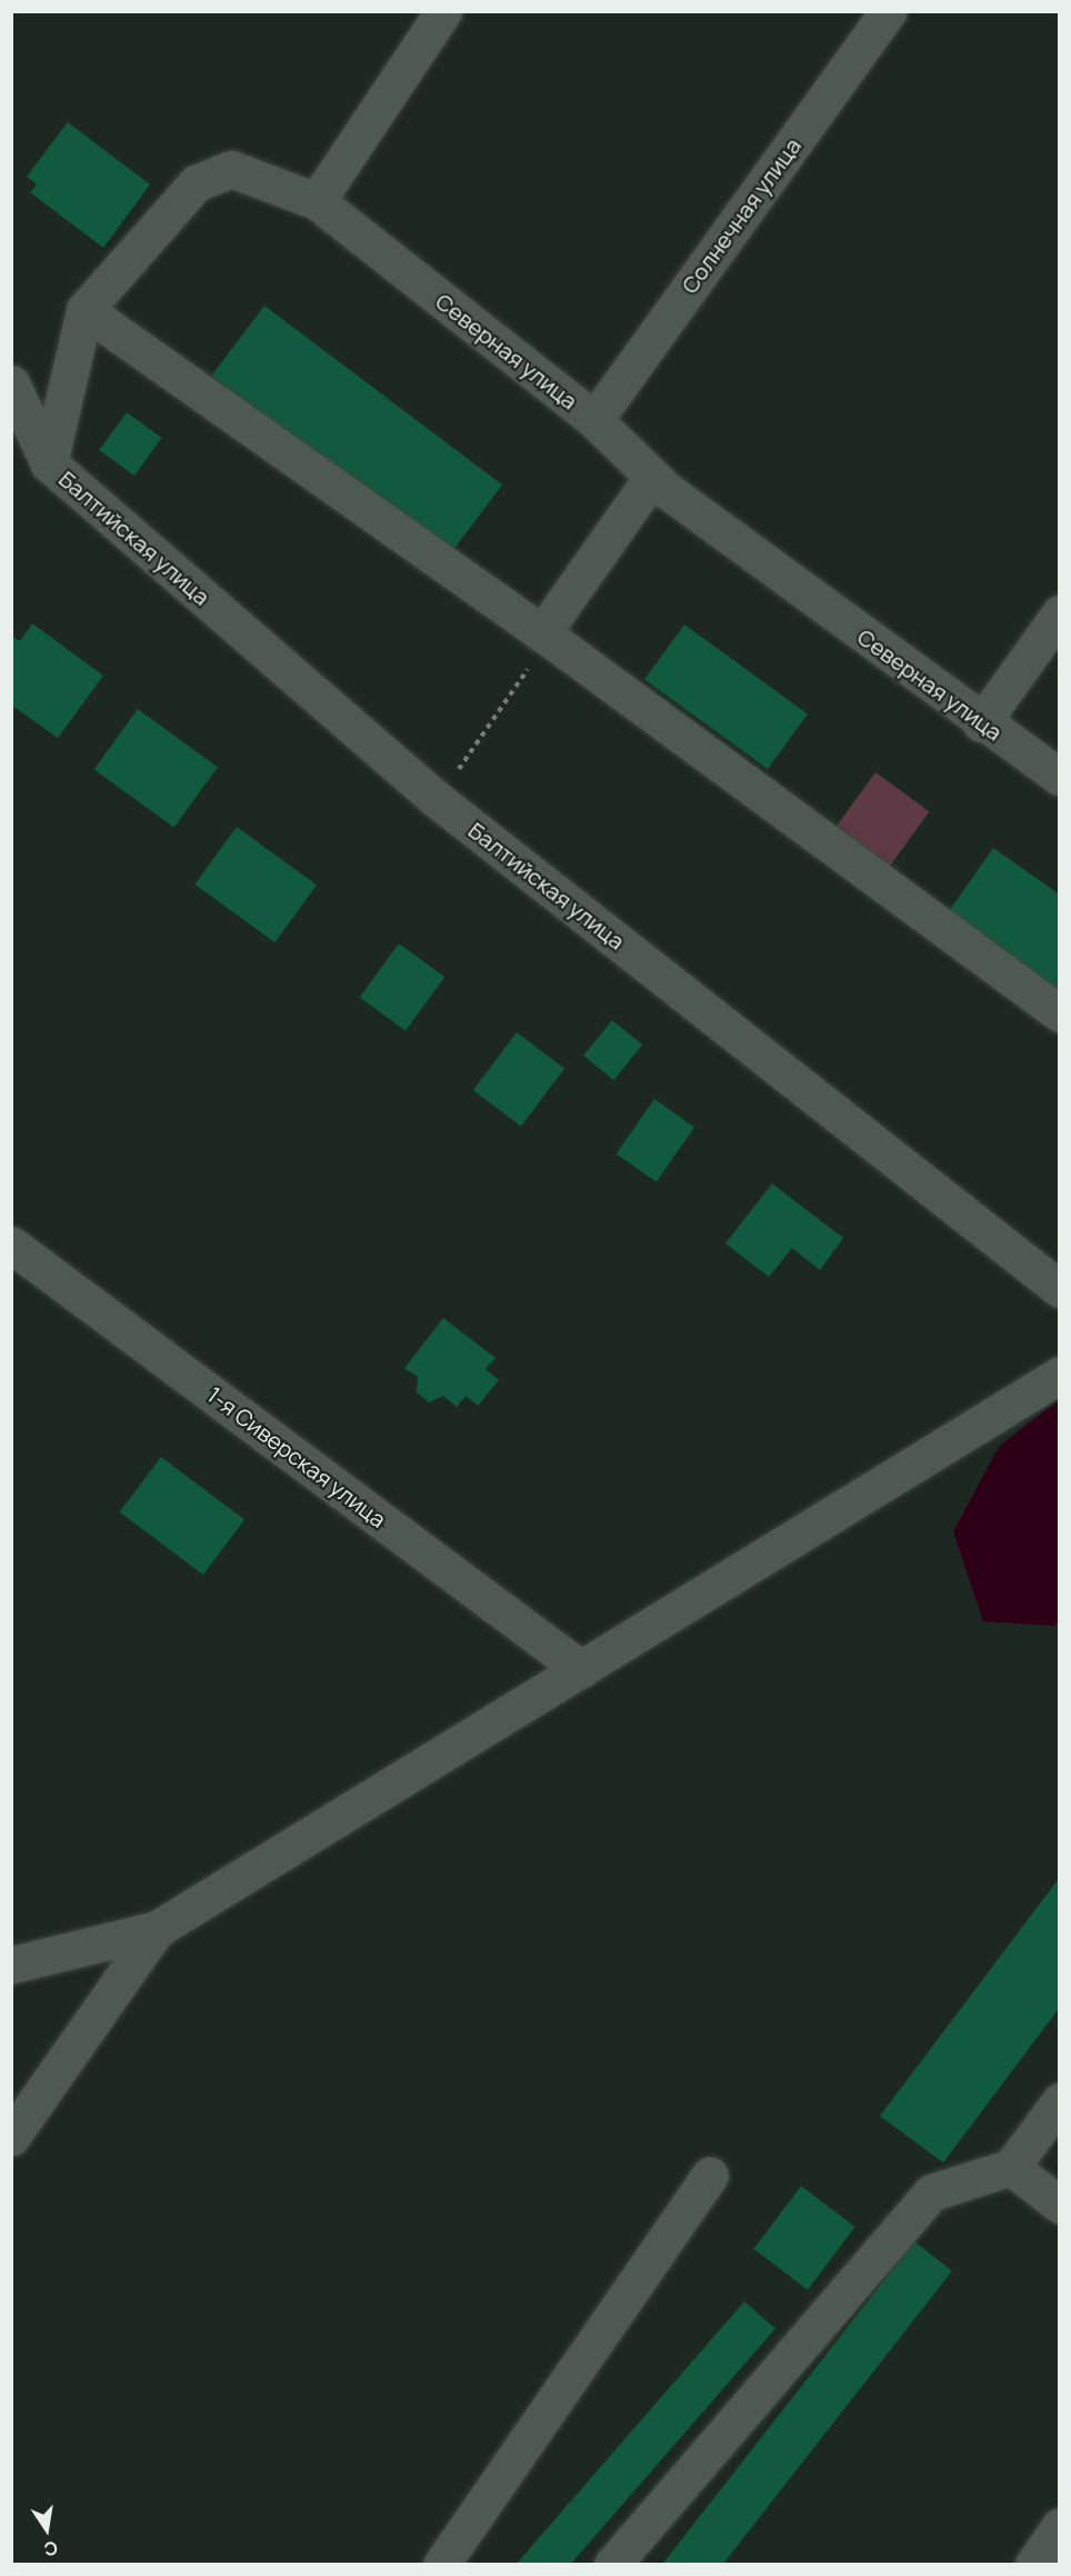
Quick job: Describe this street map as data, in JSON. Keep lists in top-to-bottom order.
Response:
{
  "streets": {
    "street": [
      "Солнечная улица",
      "Северная улица",
      "Балтийская улица",
      "1-я Сиверская улица"
    ]
  },
  "crossings": [
    ["Солнечная улица", "Северная улица"],
    ["Северная улица", "Балтийская улица"]
  ],
  "north": "bottom"
}
